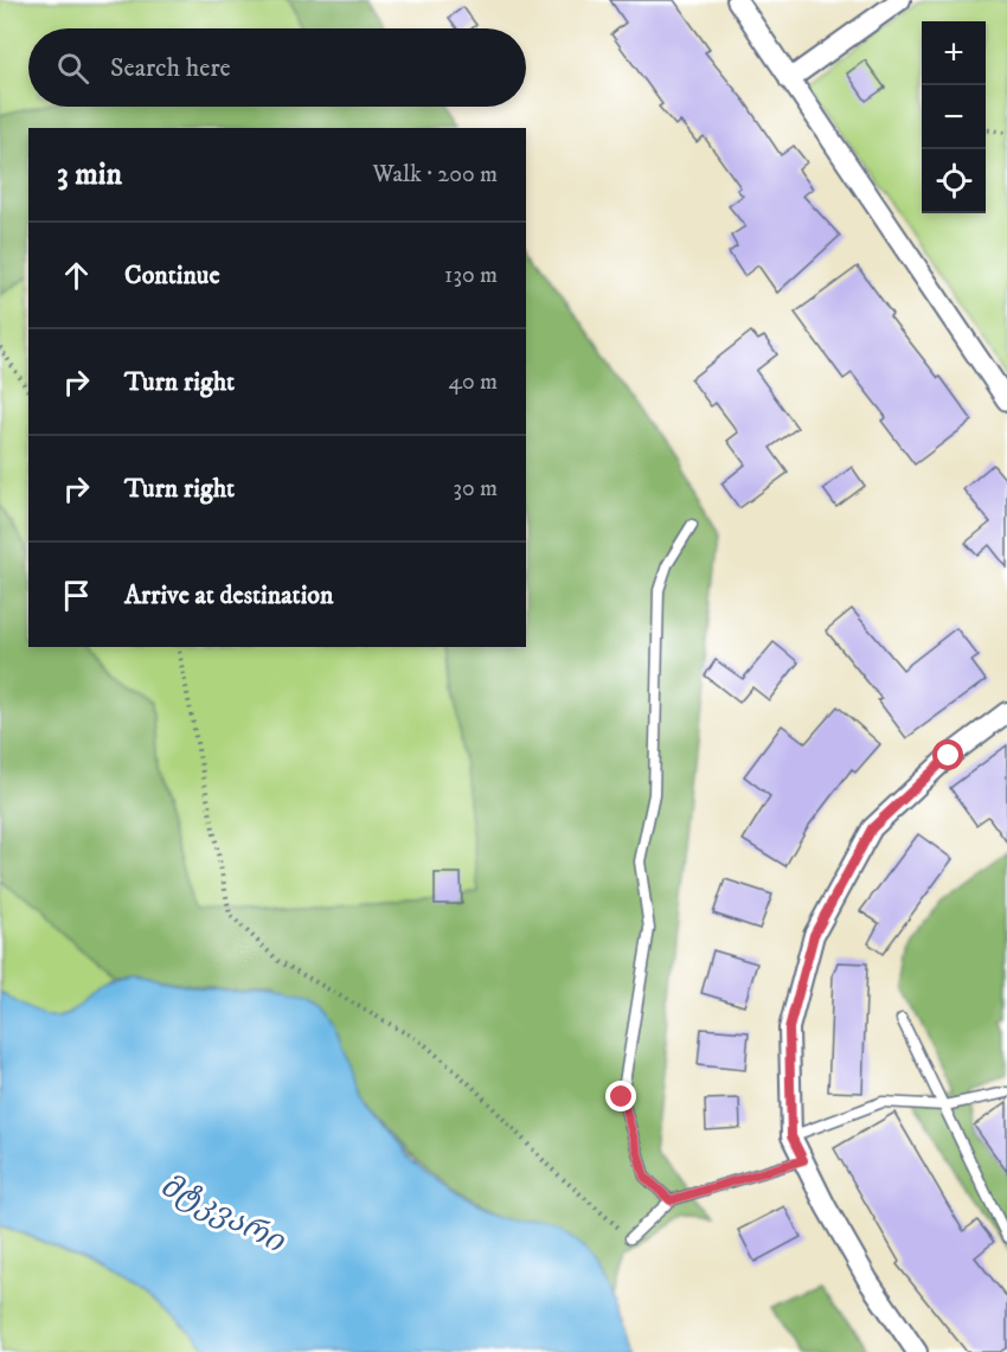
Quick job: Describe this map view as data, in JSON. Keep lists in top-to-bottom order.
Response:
{
  "water": ["მტკვარი"],
  "page": {
    "map_buttons": ["+", "−"],
    "search": "Search here",
    "heading": ["3 min", "Walk · 200 m"],
    "list": [
      ["Continue", "130 m"],
      ["Turn right", "40 m"],
      ["Turn right", "30 m"],
      "Arrive at destination"
    ]
  }
}
